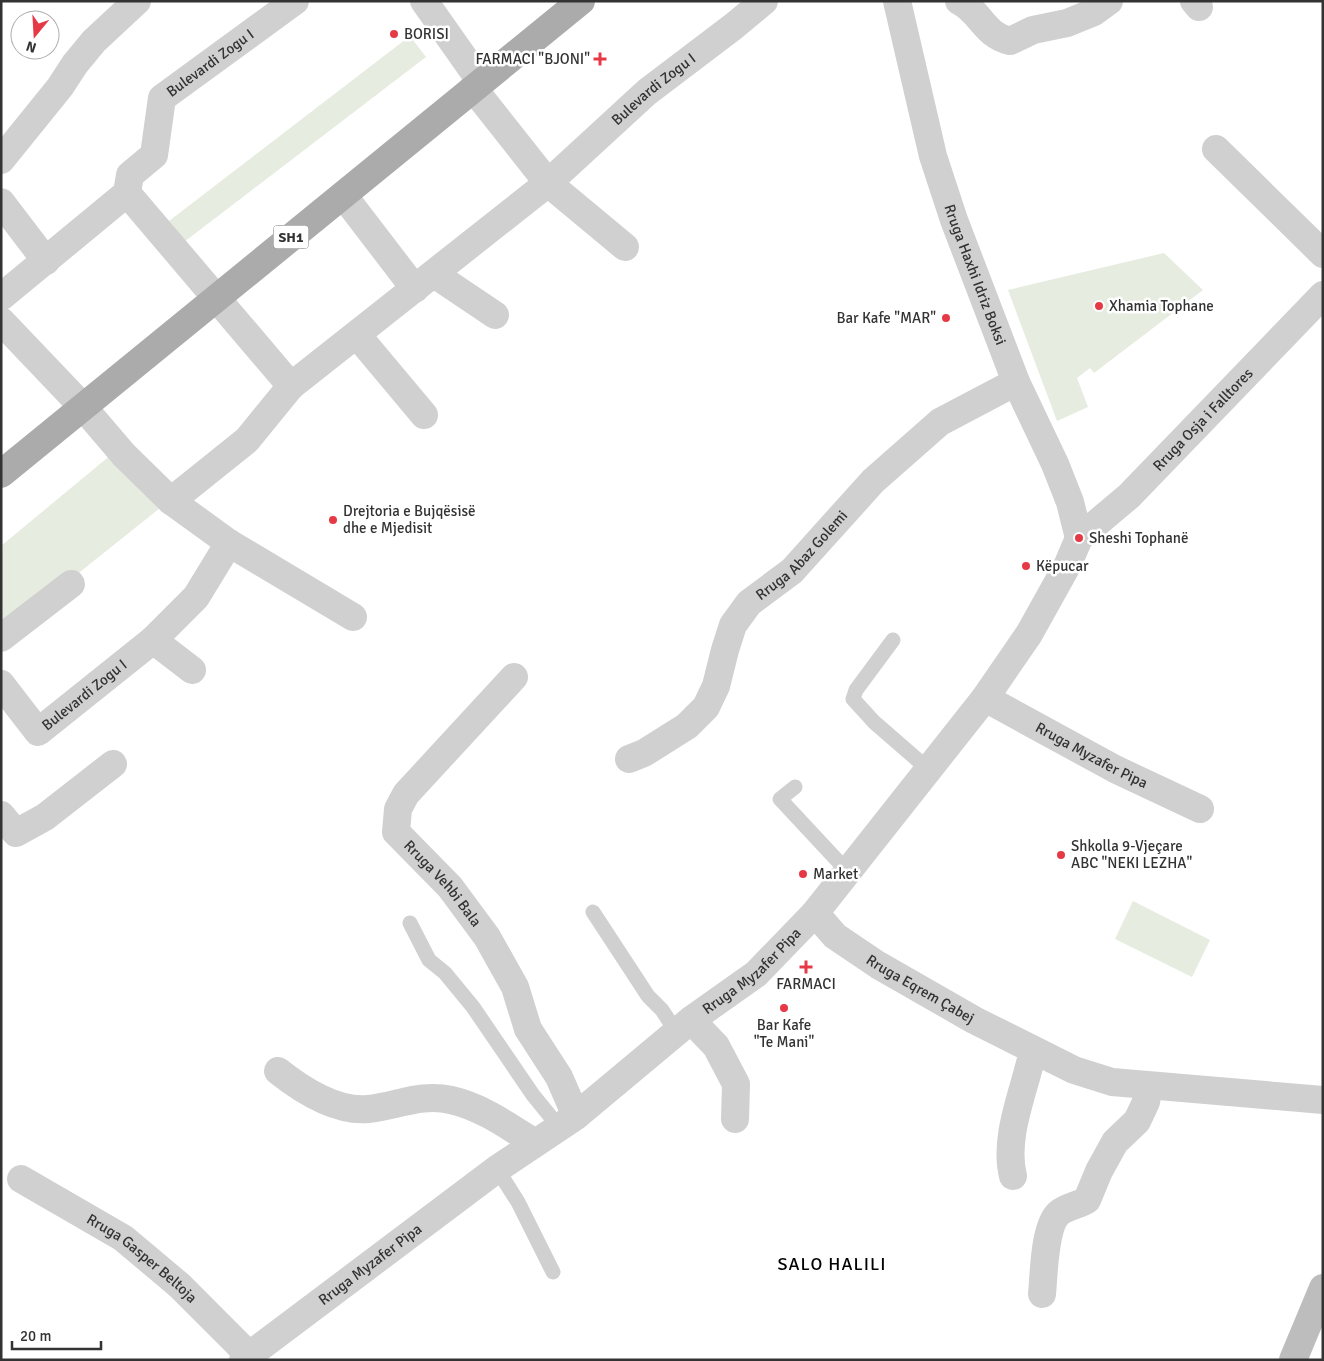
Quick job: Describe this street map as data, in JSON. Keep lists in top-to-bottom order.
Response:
{
  "streets": {
    "main road": ["SH1"],
    "street": [
      "Bulevardi Zogu I",
      "Rruga Haxhi Idriz Boksi",
      "Rruga Osja i Falltores",
      "Rruga Abaz Golemi",
      "Rruga Myzafer Pipa",
      "Rruga Vehbi Bala",
      "Rruga Eqrem Çabej",
      "Rruga Gasper Beltoja"
    ]
  },
  "crossings": [
    ["Rruga Haxhi Idriz Boksi", "Rruga Osja i Falltores"],
    ["Rruga Haxhi Idriz Boksi", "Rruga Abaz Golemi"],
    ["Rruga Haxhi Idriz Boksi", "Rruga Myzafer Pipa"],
    ["Rruga Osja i Falltores", "Rruga Myzafer Pipa"],
    ["Rruga Myzafer Pipa", "Rruga Vehbi Bala"],
    ["Rruga Myzafer Pipa", "Rruga Eqrem Çabej"],
    ["Rruga Myzafer Pipa", "Rruga Gasper Beltoja"]
  ],
  "districts": ["SALO HALILI"],
  "places": {
    "other": [
      "BORISI",
      "Xhamia Tophane",
      "Bar Kafe \"MAR\"",
      "Drejtoria e Bujqësisë dhe e Mjedisit",
      "Sheshi Tophanë",
      "Këpucar",
      "Shkolla 9-Vjeçare ABC \"NEKI LEZHA\"",
      "Market",
      "Bar Kafe \"Te Mani\""
    ],
    "health": ["FARMACI \"BJONI\"", "FARMACI"]
  },
  "scale_bar": "20 m",
  "north": "bottom"
}
